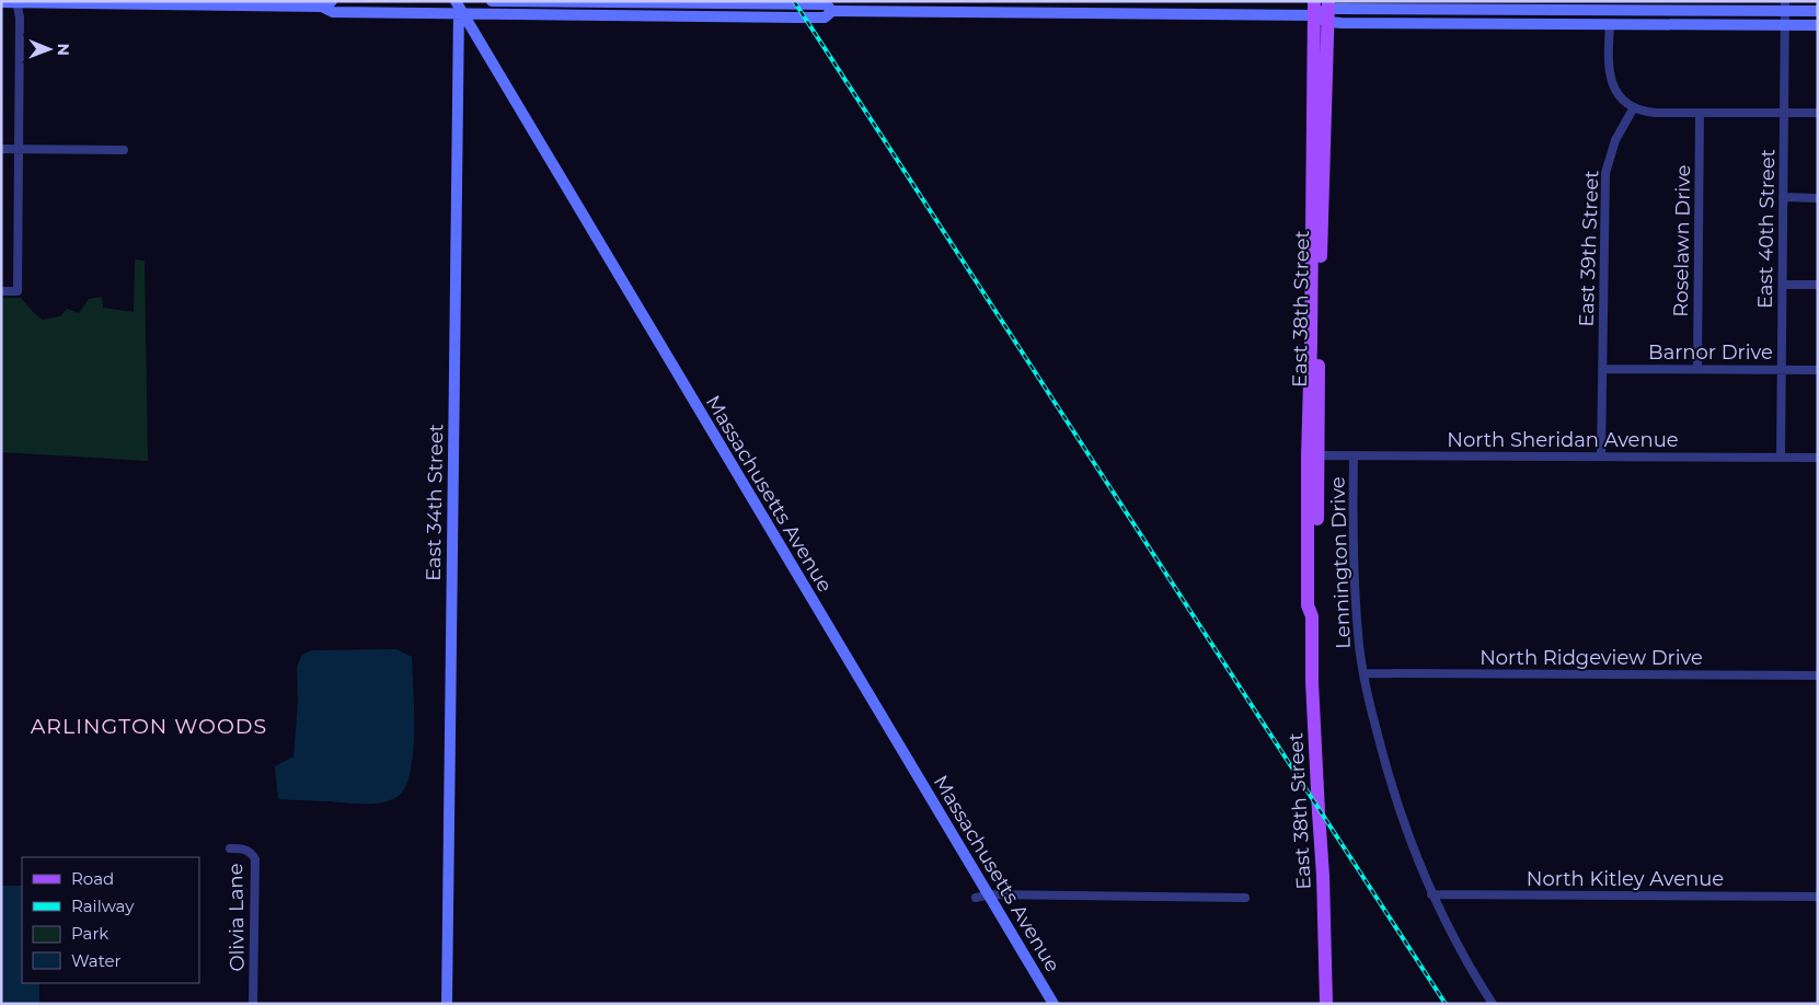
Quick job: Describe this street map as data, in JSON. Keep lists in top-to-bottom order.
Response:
{
  "streets": {
    "main road": ["East 38th Street", "Massachusetts Avenue", "East 34th Street"],
    "street": [
      "East 40th Street",
      "Roselawn Drive",
      "East 39th Street",
      "Barnor Drive",
      "North Sheridan Avenue",
      "Lennington Drive",
      "North Ridgeview Drive",
      "North Kitley Avenue",
      "Olivia Lane"
    ]
  },
  "crossings": [
    ["East 40th Street", "Barnor Drive"],
    ["East 40th Street", "North Sheridan Avenue"],
    ["Roselawn Drive", "Barnor Drive"],
    ["East 39th Street", "Barnor Drive"],
    ["East 39th Street", "North Sheridan Avenue"],
    ["East 38th Street", "North Sheridan Avenue"],
    ["North Sheridan Avenue", "Lennington Drive"],
    ["Massachusetts Avenue", "East 34th Street"],
    ["Lennington Drive", "North Ridgeview Drive"],
    ["Lennington Drive", "North Kitley Avenue"]
  ],
  "districts": ["ARLINGTON WOODS"],
  "legend": [
    "Road",
    "Railway",
    "Park",
    "Water"
  ],
  "north": "right"
}
